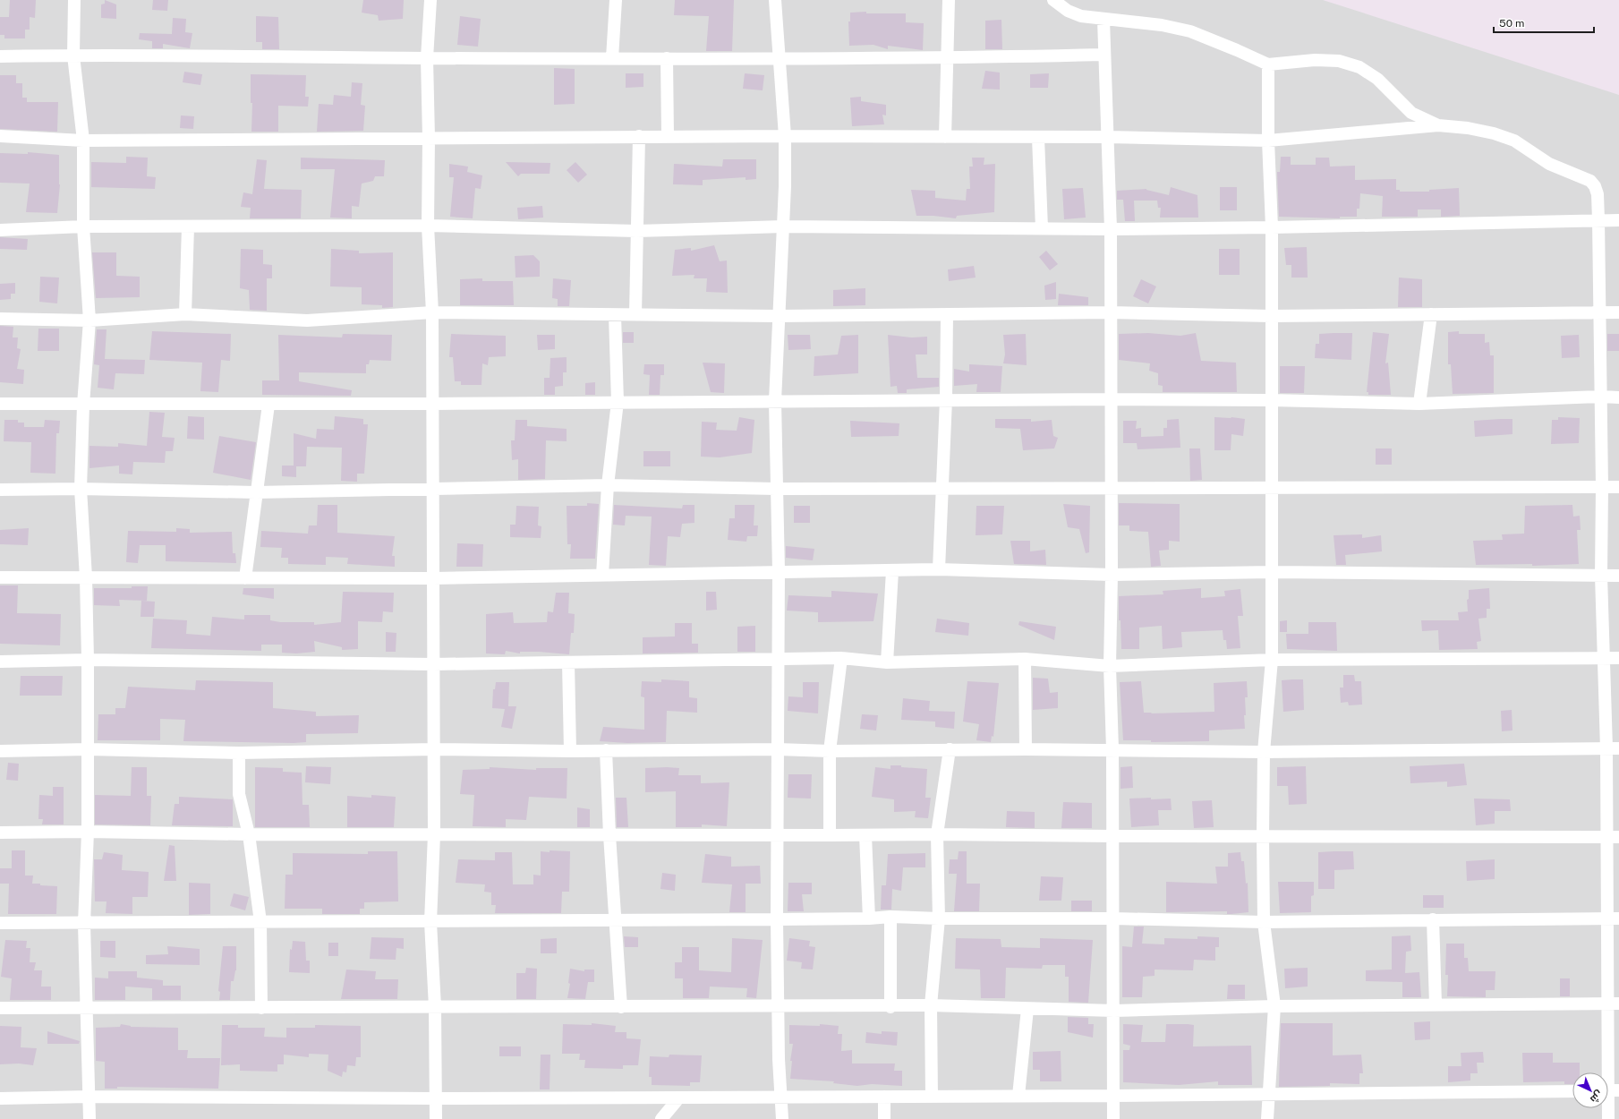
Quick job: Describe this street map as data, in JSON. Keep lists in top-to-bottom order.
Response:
{
  "scale_bar": "50 m",
  "north": "bottom right"
}
